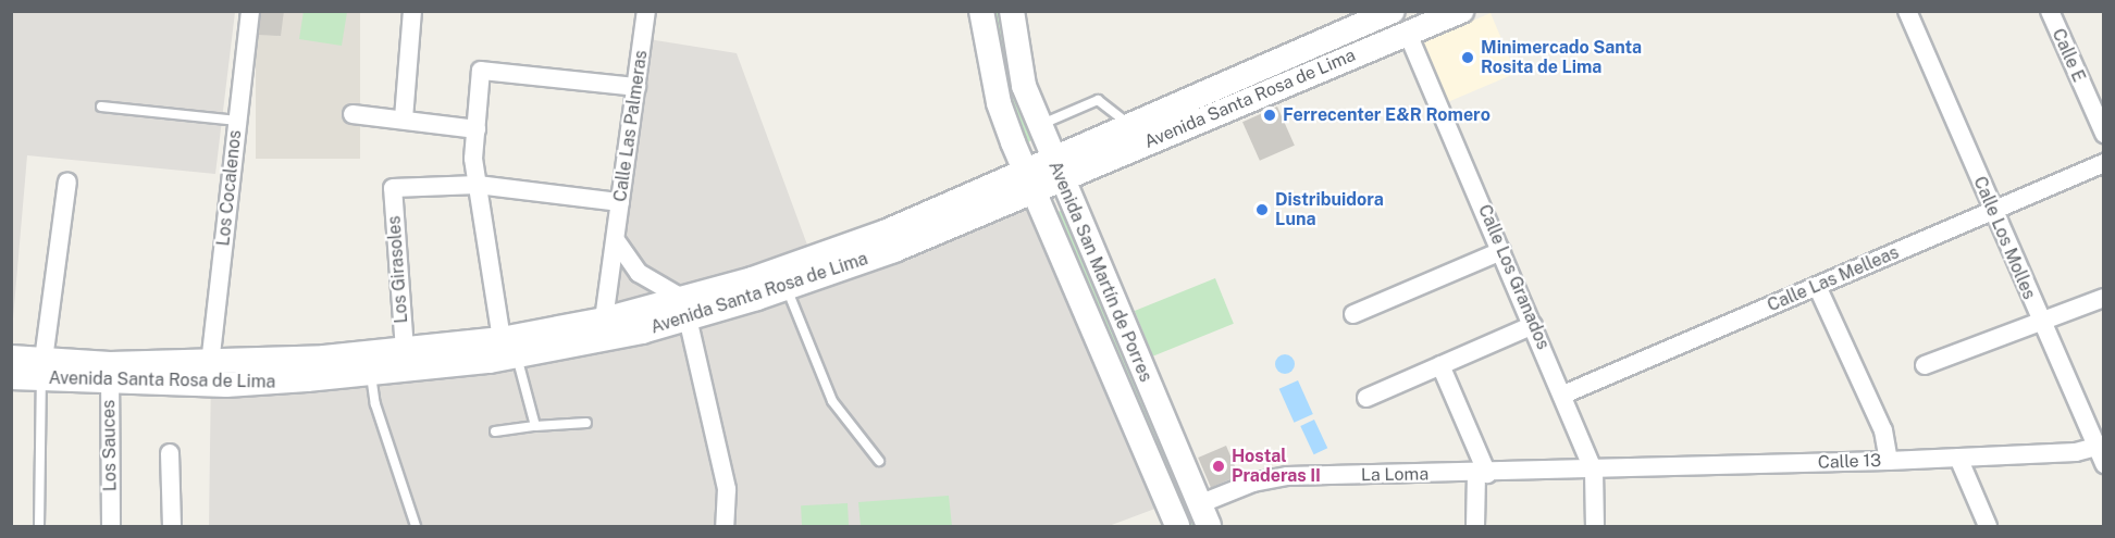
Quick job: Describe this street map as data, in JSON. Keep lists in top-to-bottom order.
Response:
{
  "streets": {
    "main road": ["Avenida Santa Rosa de Lima", "Avenida San Martín de Porres"],
    "street": [
      "Calle E",
      "Calle Las Palmeras",
      "Los Cocalenos",
      "Calle Los Molles",
      "Los Girasoles",
      "Calle Los Granados",
      "Calle Las Melleas",
      "Los Sauces",
      "Calle 13",
      "La Loma"
    ]
  },
  "crossings": [
    ["Avenida Santa Rosa de Lima", "Calle Las Palmeras"],
    ["Avenida Santa Rosa de Lima", "Los Cocalenos"],
    ["Avenida Santa Rosa de Lima", "Los Girasoles"],
    ["Avenida Santa Rosa de Lima", "Avenida San Martín de Porres"],
    ["Avenida Santa Rosa de Lima", "Calle Los Granados"],
    ["Avenida Santa Rosa de Lima", "Los Sauces"],
    ["Calle Los Molles", "Calle Las Melleas"],
    ["Calle Los Molles", "Calle 13"],
    ["Avenida San Martín de Porres", "La Loma"],
    ["Calle Los Granados", "Calle Las Melleas"],
    ["Calle Los Granados", "Calle 13"],
    ["Calle Los Granados", "La Loma"],
    ["Calle 13", "La Loma"]
  ],
  "places": [
    "Minimercado Santa Rosita de Lima",
    "Ferrecenter E&R Romero",
    "Distribuidora Luna",
    "Hostal Praderas II"
  ]
}
